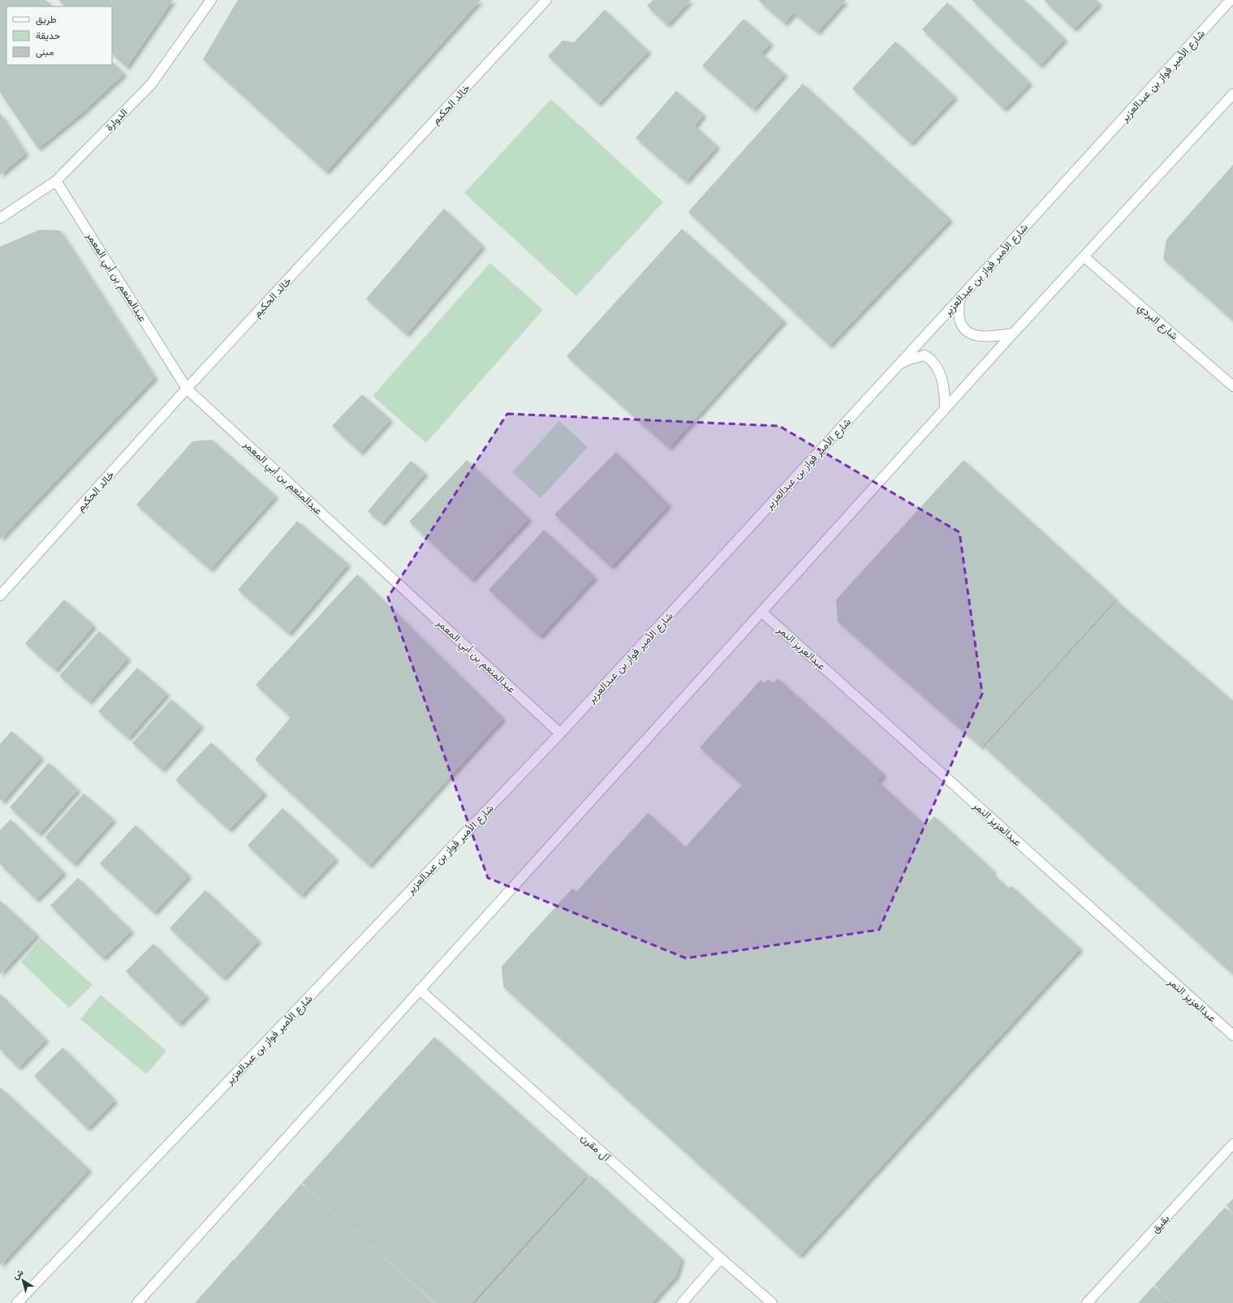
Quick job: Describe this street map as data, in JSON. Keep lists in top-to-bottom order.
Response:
{
  "streets": {
    "main road": [
      "شارع الأمير فواز بن عبدالعزير",
      "خالد الحكيم",
      "الدوارة",
      "عبدالمنعم بن أبي المعمر",
      "شارع البردي",
      "عبدالعزيز النمر",
      "آل مقرن",
      "بقيق"
    ]
  },
  "crossings": [
    ["شارع الأمير فواز بن عبدالعزير", "عبدالمنعم بن أبي المعمر"],
    ["خالد الحكيم", "عبدالمنعم بن أبي المعمر"],
    ["الدوارة", "عبدالمنعم بن أبي المعمر"]
  ],
  "legend": ["طريق", "حديقة", "مبنى"],
  "north": "top left"
}
